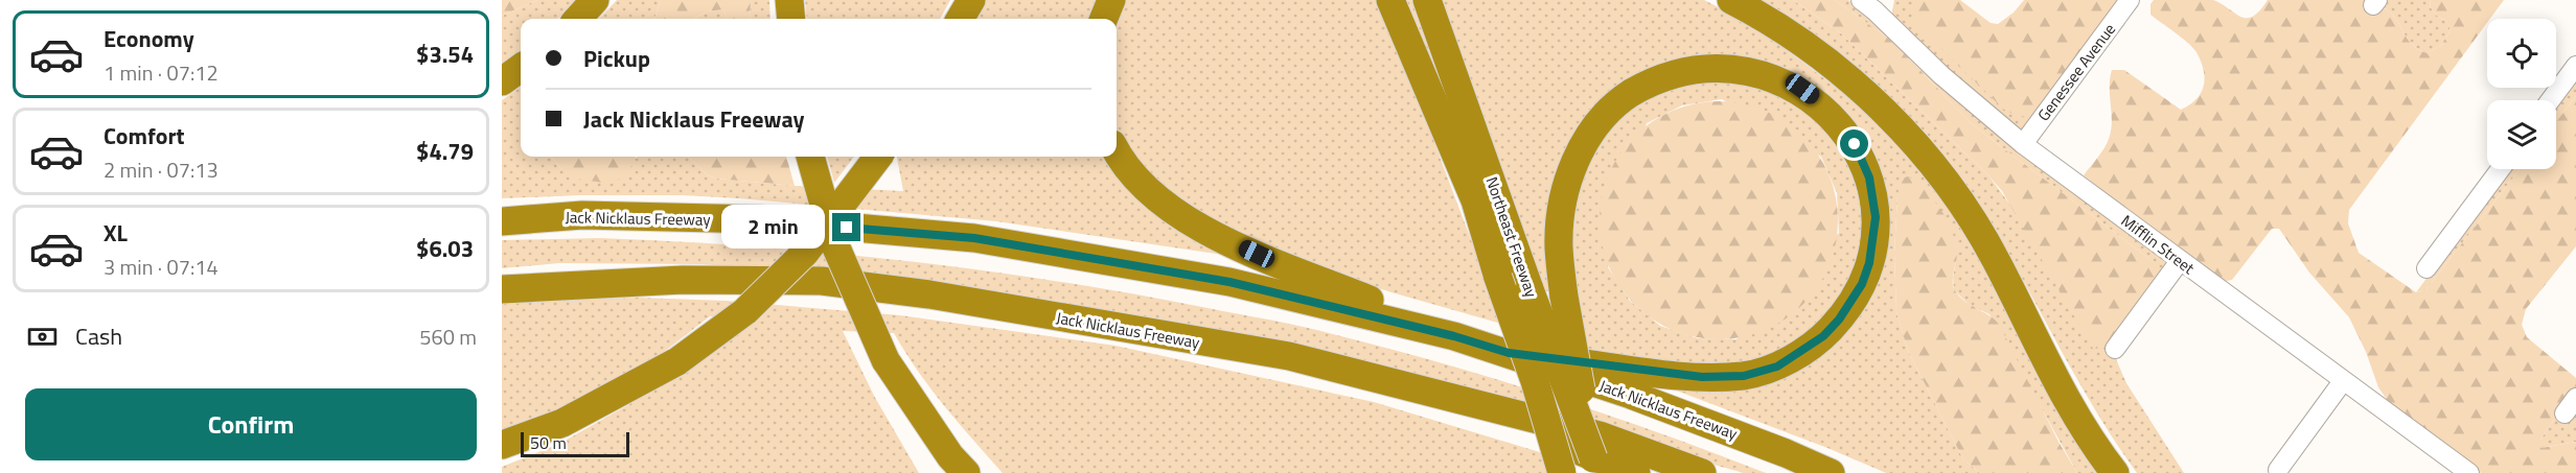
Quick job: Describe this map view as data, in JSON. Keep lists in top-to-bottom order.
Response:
{
  "streets": {
    "highway": ["Jack Nicklaus Freeway", "Northeast Freeway"],
    "street": ["Genessee Avenue", "Mifflin Street"]
  },
  "crossings": [
    ["Genessee Avenue", "Mifflin Street"]
  ],
  "scale_bar": "50 m",
  "page": {
    "list": [
      {
        "name": "Economy",
        "note": "1 min · 07:12",
        "value": "$3.54"
      },
      {
        "name": "Comfort",
        "note": "2 min · 07:13",
        "value": "$4.79"
      },
      {
        "name": "XL",
        "note": "3 min · 07:14",
        "value": "$6.03"
      }
    ],
    "banner": ["Pickup", "Jack Nicklaus Freeway"],
    "bubble": "2 min",
    "pay": ["Cash", "560 m"],
    "buttons": "Confirm",
    "scale": "50 m"
  }
}
